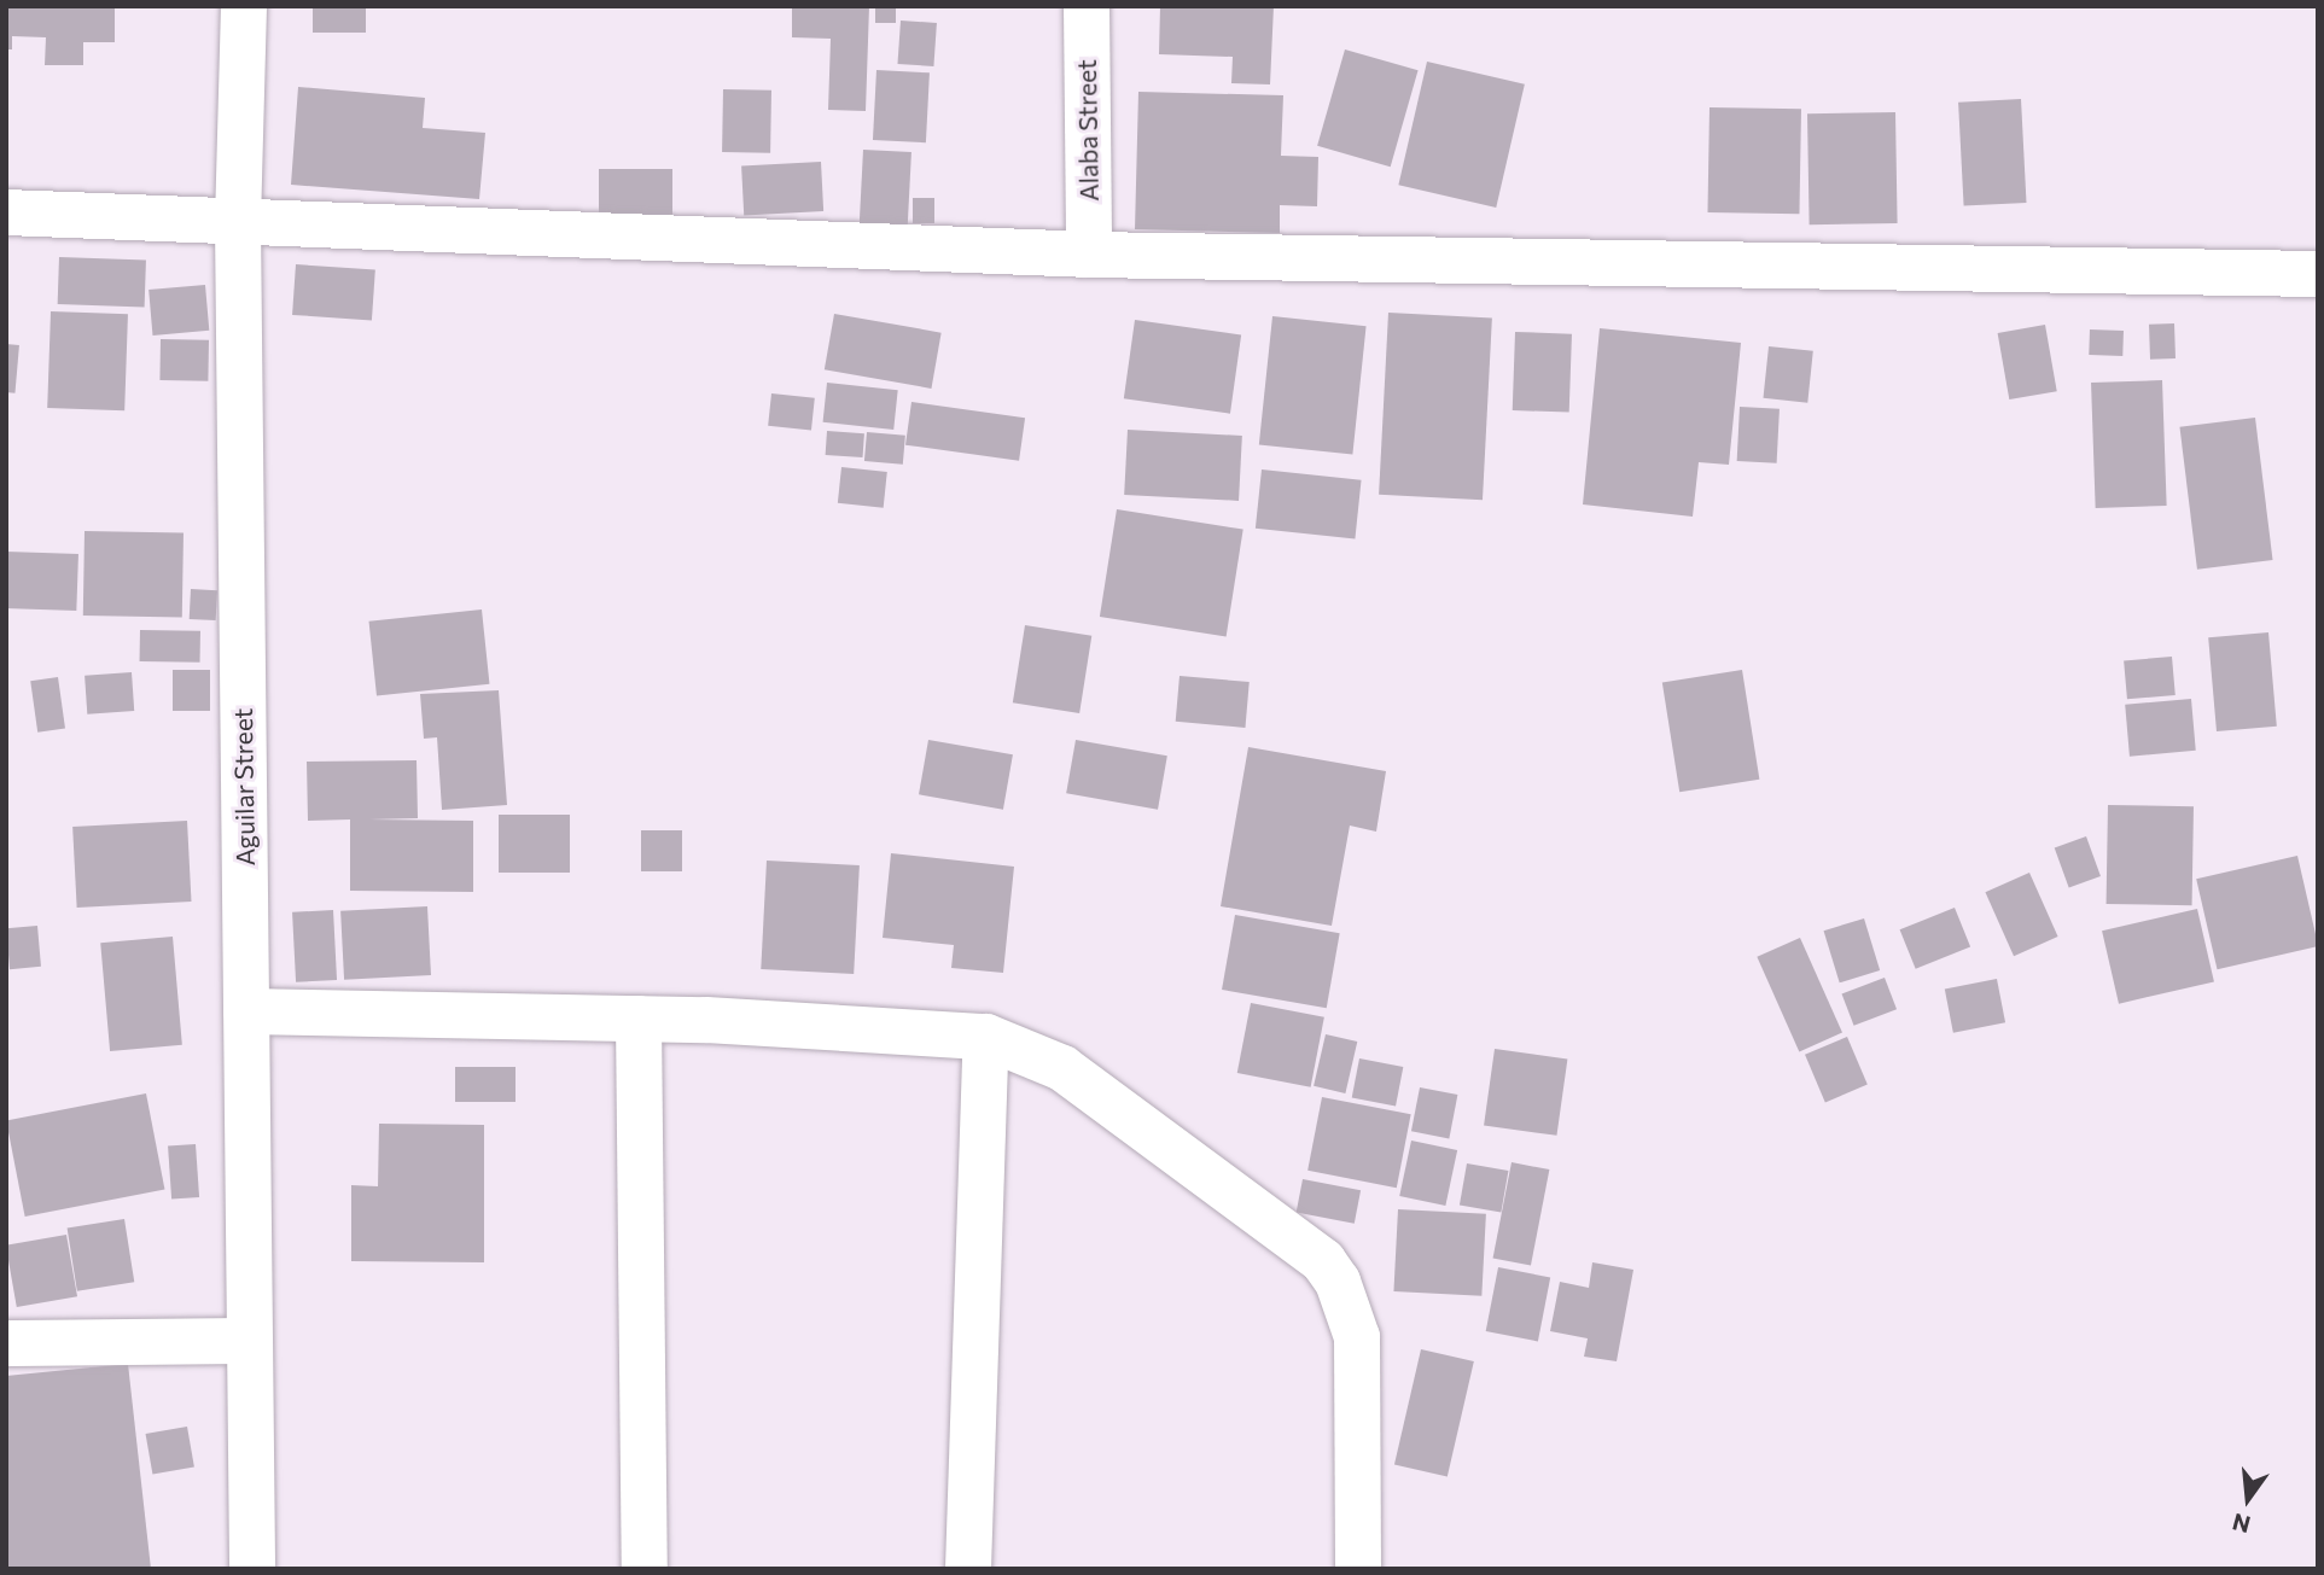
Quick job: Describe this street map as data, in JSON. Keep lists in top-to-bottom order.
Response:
{
  "streets": {
    "street": ["Alaba Street", "Aguilar Street"]
  },
  "north": "bottom"
}
